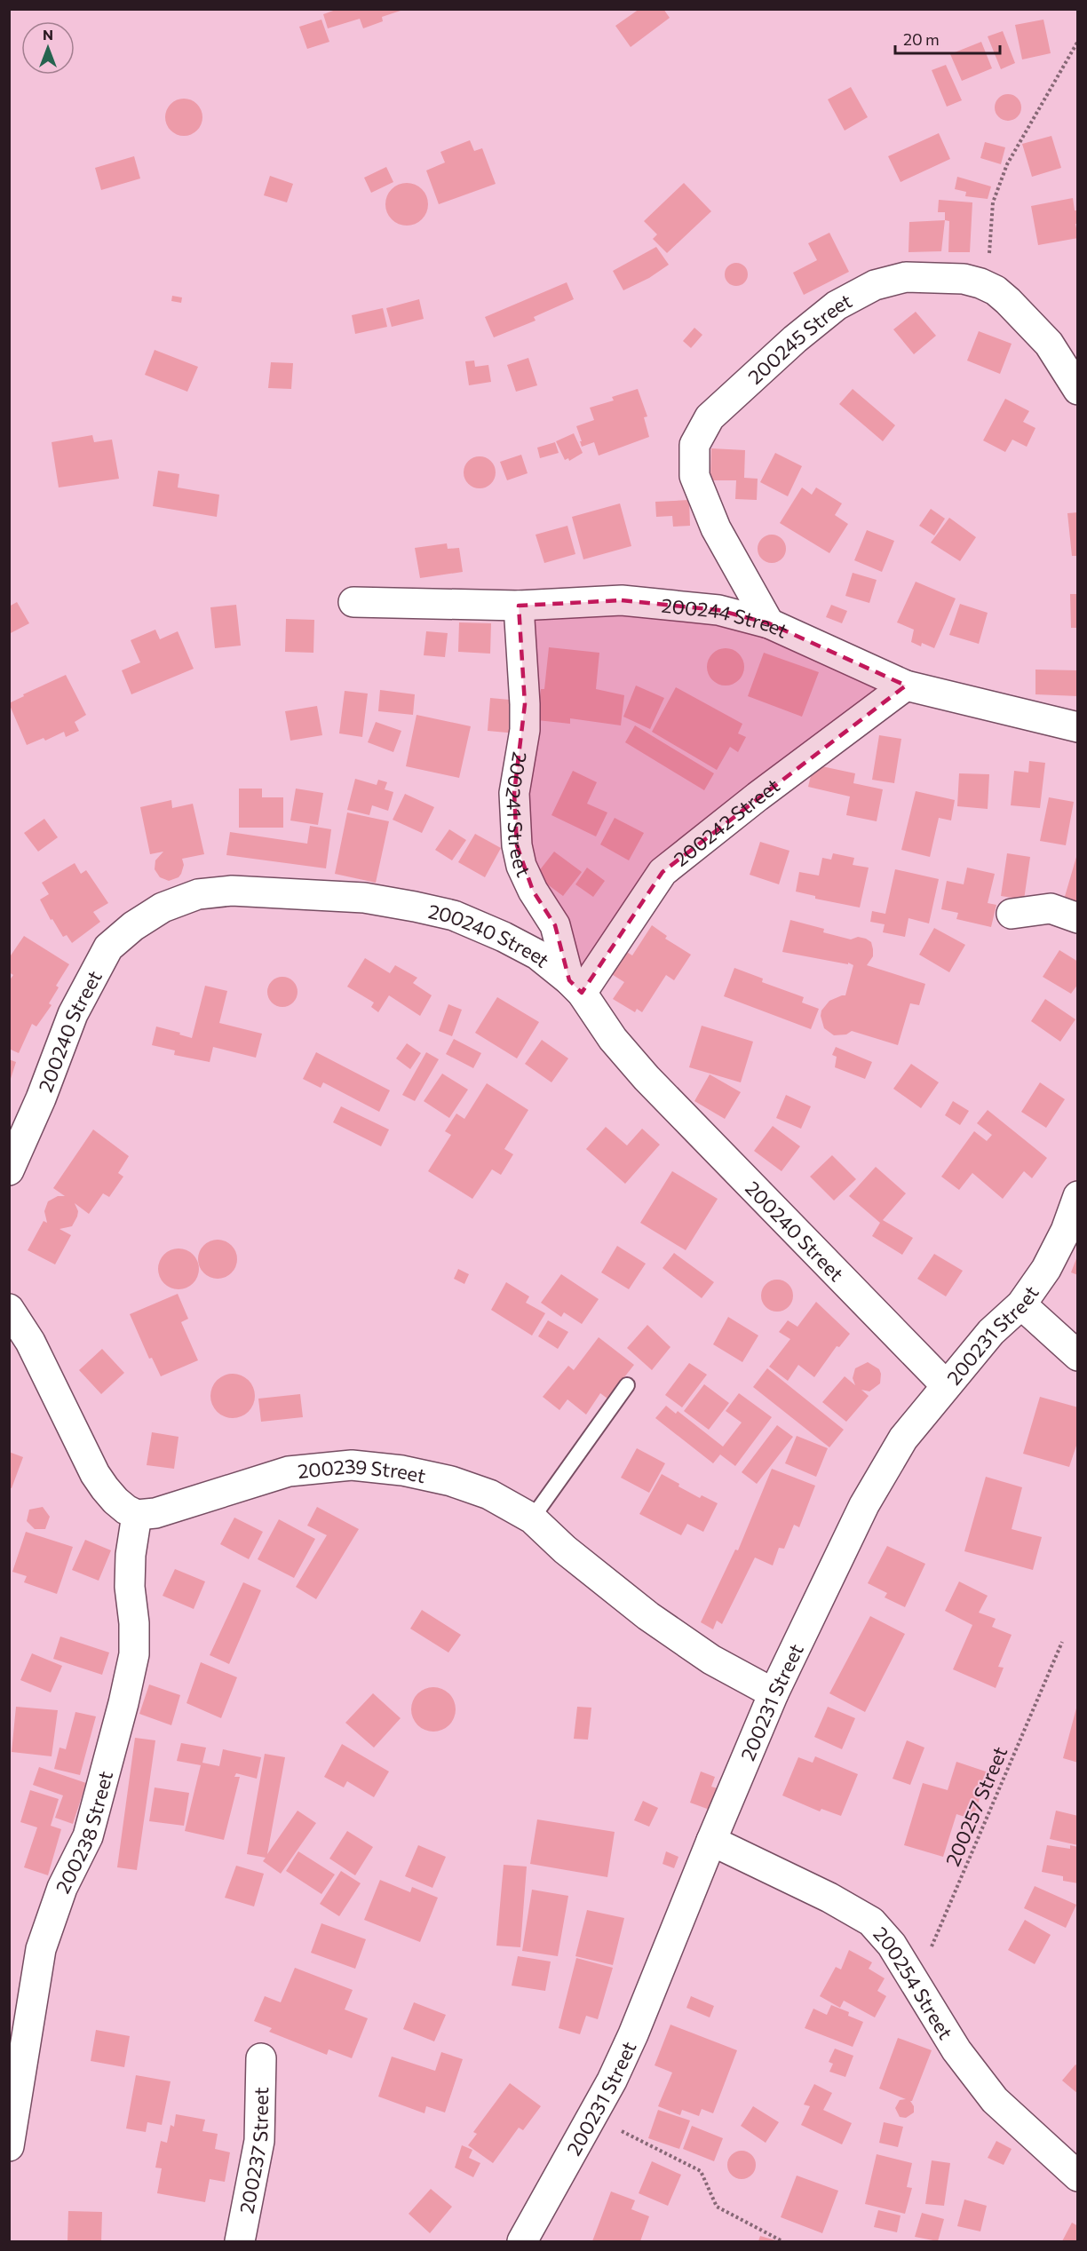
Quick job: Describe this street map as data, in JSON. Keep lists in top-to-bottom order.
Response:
{
  "streets": {
    "street": [
      "200245 Street",
      "200244 Street",
      "200241 Street",
      "200242 Street",
      "200240 Street",
      "200231 Street",
      "200239 Street",
      "200238 Street",
      "200254 Street",
      "200237 Street"
    ],
    "path": ["200257 Street"]
  },
  "crossings": [
    ["200245 Street", "200244 Street"],
    ["200244 Street", "200241 Street"],
    ["200244 Street", "200242 Street"],
    ["200241 Street", "200242 Street"],
    ["200241 Street", "200240 Street"],
    ["200242 Street", "200240 Street"],
    ["200240 Street", "200231 Street"],
    ["200231 Street", "200239 Street"],
    ["200231 Street", "200254 Street"],
    ["200239 Street", "200238 Street"],
    ["200257 Street", "200254 Street"]
  ],
  "scale_bar": "20 m",
  "north": "top"
}
